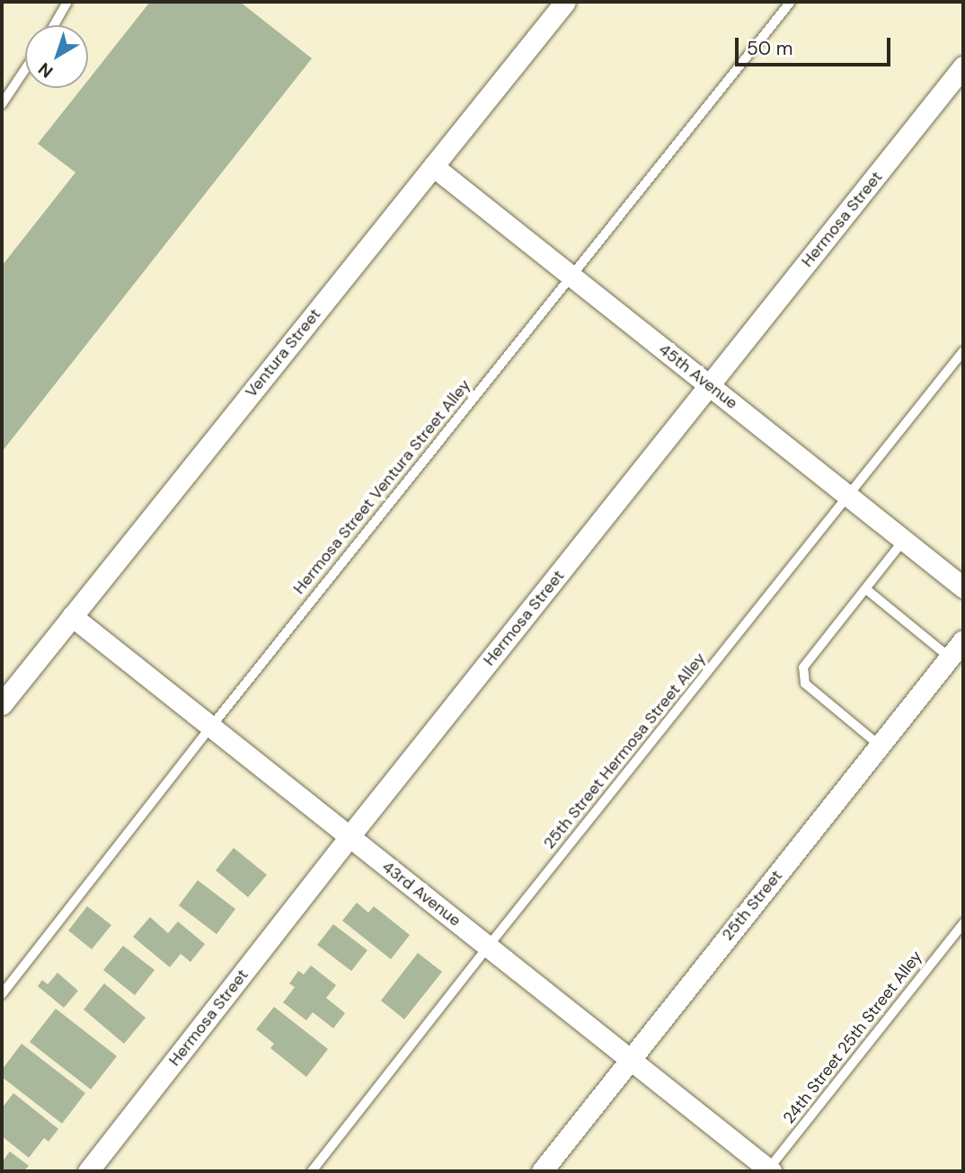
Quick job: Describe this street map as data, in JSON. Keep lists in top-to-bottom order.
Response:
{
  "streets": {
    "street": [
      "Hermosa Street",
      "Ventura Street",
      "45th Avenue",
      "43rd Avenue",
      "25th Street"
    ],
    "lane": ["Hermosa Street Ventura Street Alley", "25th Street Hermosa Street Alley", "24th Street 25th Street Alley"]
  },
  "crossings": [
    ["Hermosa Street", "45th Avenue"],
    ["Hermosa Street", "43rd Avenue"],
    ["Ventura Street", "45th Avenue"],
    ["Ventura Street", "43rd Avenue"],
    ["45th Avenue", "Hermosa Street Ventura Street Alley"],
    ["45th Avenue", "25th Street Hermosa Street Alley"],
    ["Hermosa Street Ventura Street Alley", "43rd Avenue"],
    ["25th Street Hermosa Street Alley", "43rd Avenue"],
    ["43rd Avenue", "25th Street"],
    ["43rd Avenue", "24th Street 25th Street Alley"]
  ],
  "scale_bar": "50 m",
  "north": "bottom left"
}
